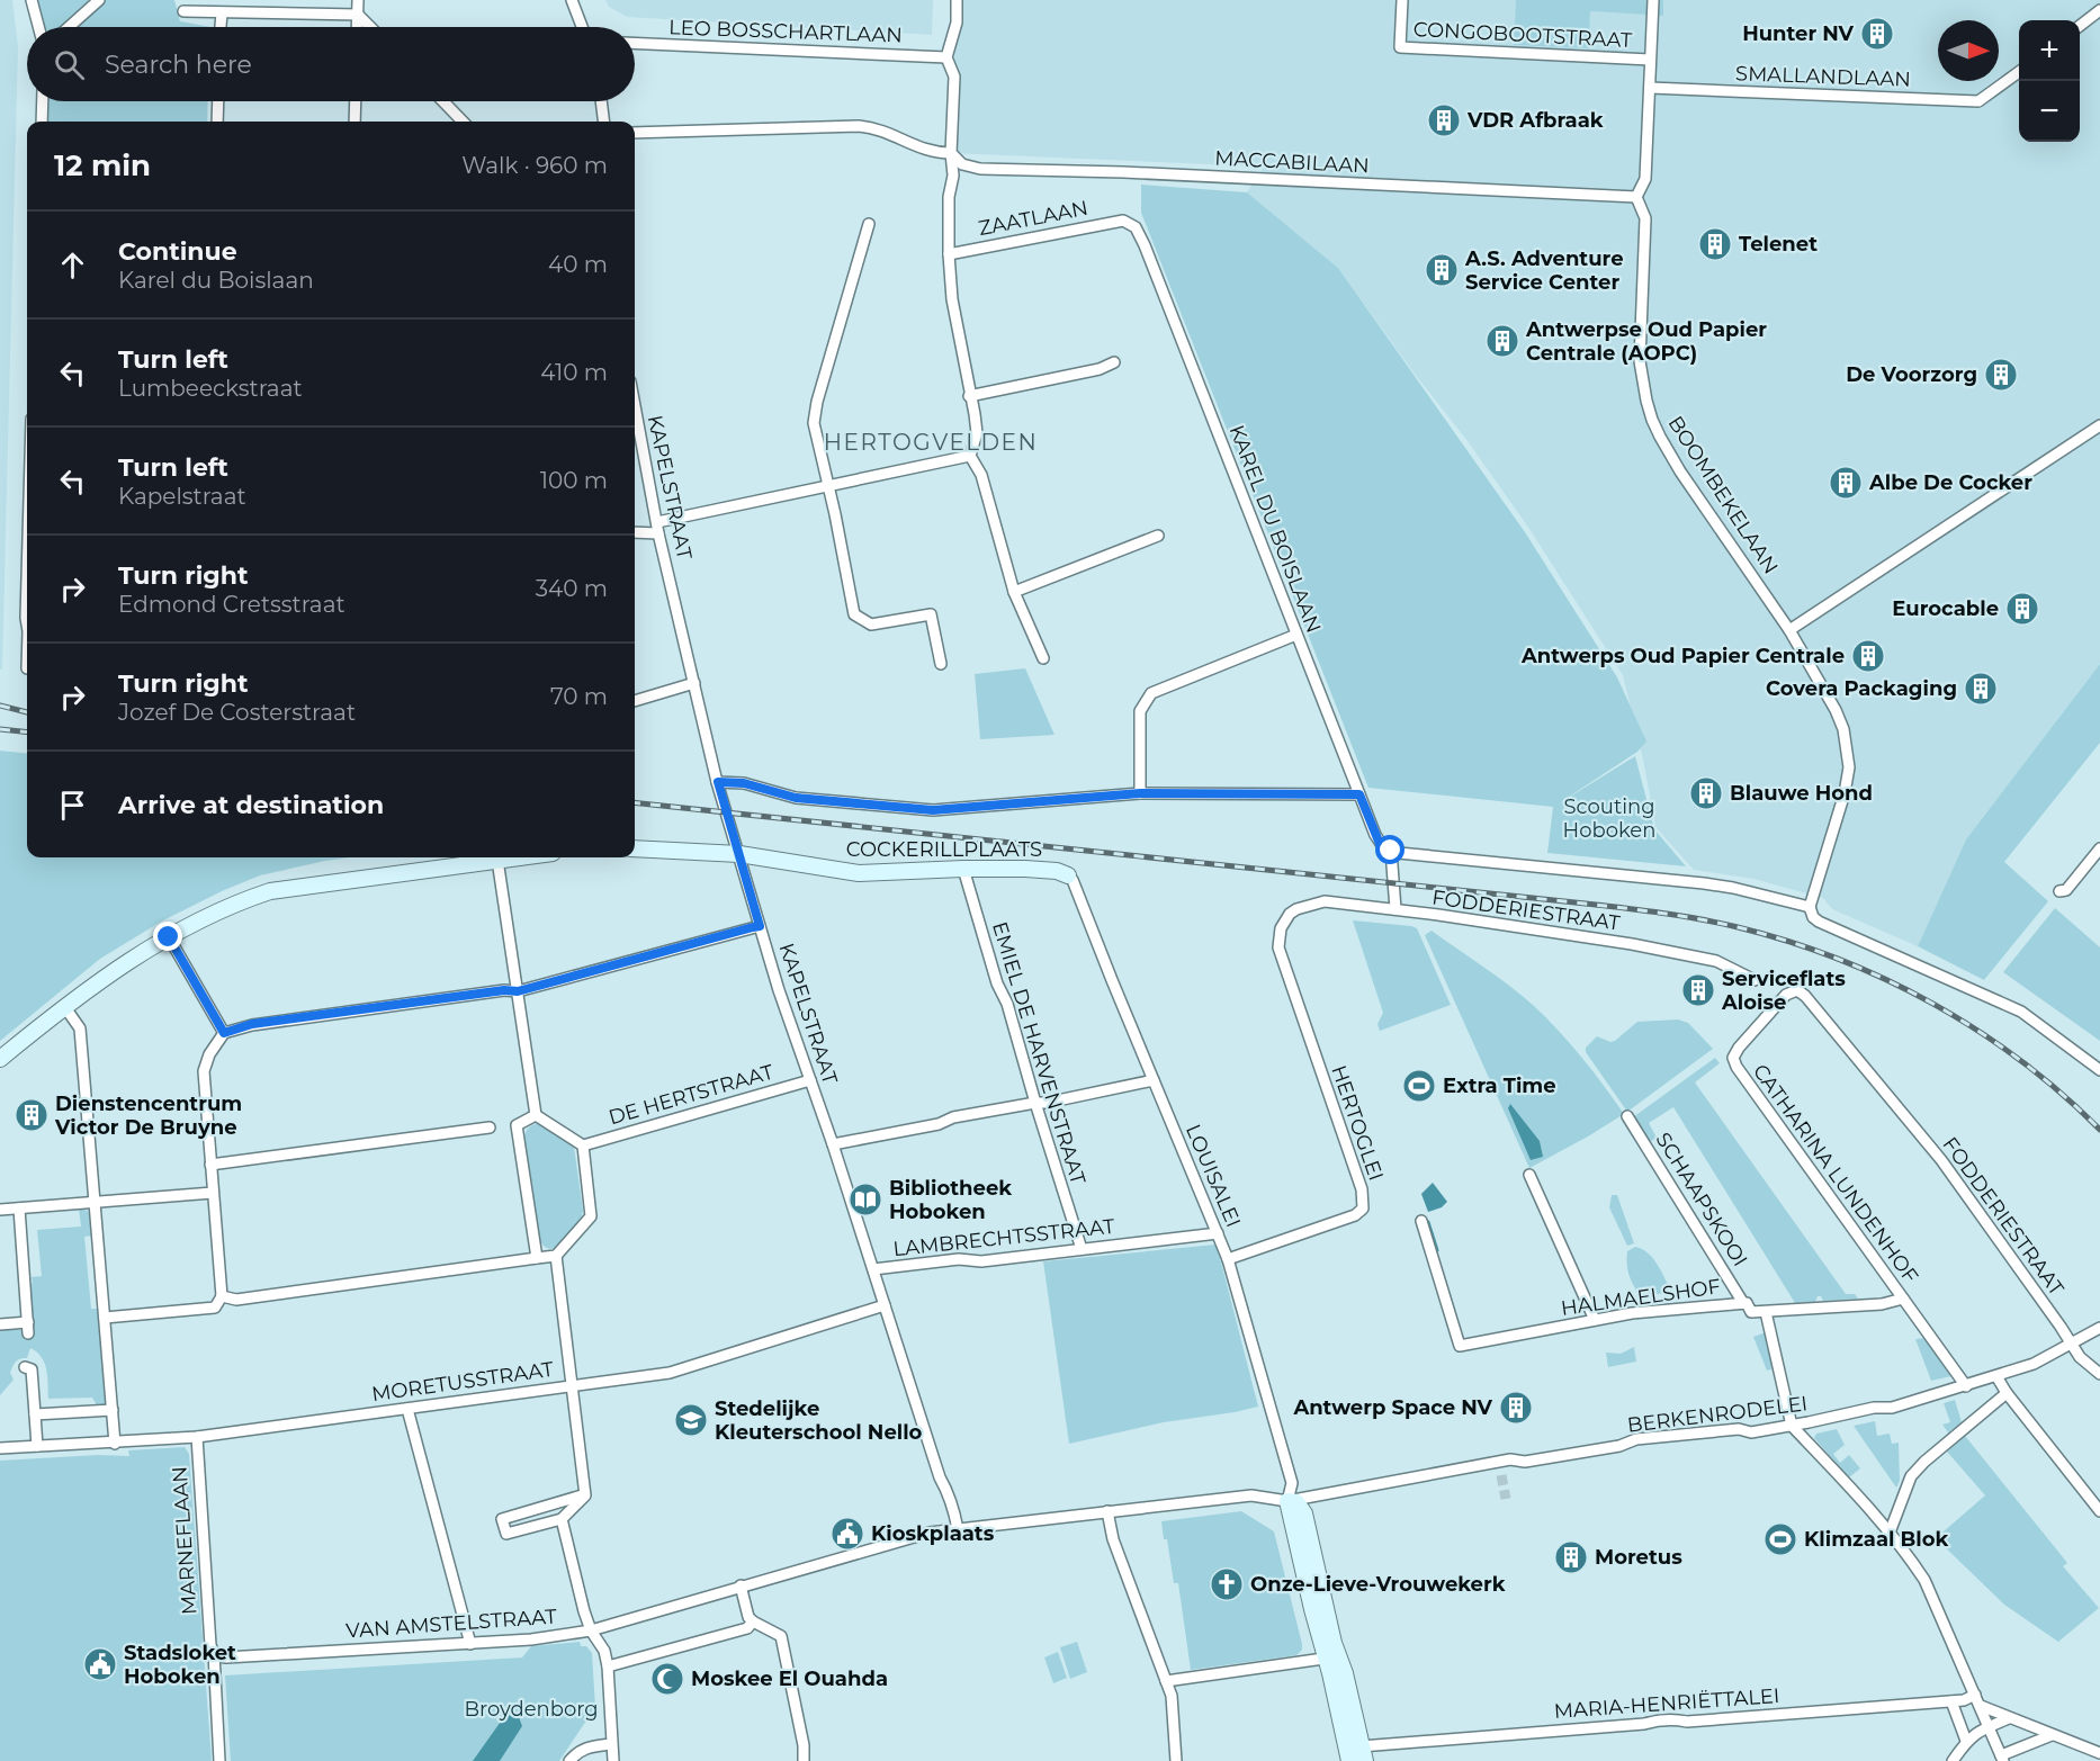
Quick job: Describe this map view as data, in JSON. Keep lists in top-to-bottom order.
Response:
{
  "streets": {
    "street": [
      "LEO BOSSCHARTLAAN",
      "CONGOBOOTSTRAAT",
      "SMALLANDLAAN",
      "MACCABILAAN",
      "ZAATLAAN",
      "KAPELSTRAAT",
      "BOOMBEKELAAN",
      "KAREL DU BOISLAAN",
      "COCKERILLPLAATS",
      "FODDERIESTRAAT",
      "EMIEL DE HARVENSTRAAT",
      "DE HERTSTRAAT",
      "HERTOGLEI",
      "CATHARINA LUNDENHOF",
      "LOUISALEI",
      "SCHAAPSKOOI",
      "LAMBRECHTSSTRAAT",
      "HALMAELSHOF",
      "MORETUSSTRAAT",
      "BERKENRODELEI",
      "MARNEFLAAN",
      "VAN AMSTELSTRAAT",
      "MARIA-HENRIËTTALEI"
    ]
  },
  "crossings": [
    ["MACCABILAAN", "BOOMBEKELAAN"],
    ["ZAATLAAN", "KAREL DU BOISLAAN"],
    ["KAPELSTRAAT", "COCKERILLPLAATS"],
    ["KAPELSTRAAT", "DE HERTSTRAAT"],
    ["KAPELSTRAAT", "LAMBRECHTSSTRAAT"],
    ["KAPELSTRAAT", "MORETUSSTRAAT"],
    ["COCKERILLPLAATS", "EMIEL DE HARVENSTRAAT"],
    ["COCKERILLPLAATS", "LOUISALEI"],
    ["FODDERIESTRAAT", "HERTOGLEI"],
    ["FODDERIESTRAAT", "CATHARINA LUNDENHOF"],
    ["FODDERIESTRAAT", "BERKENRODELEI"],
    ["EMIEL DE HARVENSTRAAT", "LAMBRECHTSSTRAAT"],
    ["HERTOGLEI", "LOUISALEI"],
    ["CATHARINA LUNDENHOF", "HALMAELSHOF"],
    ["CATHARINA LUNDENHOF", "BERKENRODELEI"],
    ["LOUISALEI", "LAMBRECHTSSTRAAT"],
    ["LOUISALEI", "BERKENRODELEI"],
    ["SCHAAPSKOOI", "HALMAELSHOF"],
    ["MORETUSSTRAAT", "MARNEFLAAN"],
    ["MARNEFLAAN", "VAN AMSTELSTRAAT"]
  ],
  "districts": ["HERTOGVELDEN"],
  "parks": ["Scouting Hoboken", "Broydenborg"],
  "places": {
    "building": [
      "Hunter NV",
      "VDR Afbraak",
      "Telenet",
      "A.S. Adventure Service Center",
      "Antwerpse Oud Papier Centrale (AOPC)",
      "De Voorzorg",
      "Albe De Cocker",
      "Eurocable",
      "Antwerps Oud Papier Centrale",
      "Covera Packaging",
      "Blauwe Hond",
      "Serviceflats Aloise",
      "Dienstencentrum Victor De Bruyne",
      "Antwerp Space NV",
      "Moretus"
    ],
    "sports": ["Extra Time", "Klimzaal Blok"],
    "library": ["Bibliotheek Hoboken"],
    "school or university": ["Stedelijke Kleuterschool Nello"],
    "public building": ["Kioskplaats", "Stadsloket Hoboken"],
    "church": ["Onze-Lieve-Vrouwekerk"],
    "mosque": ["Moskee El Ouahda"]
  },
  "north": "right",
  "page": {
    "map_buttons": ["+", "−"],
    "search": "Search here",
    "heading": ["12 min", "Walk · 960 m"],
    "list": [
      ["Continue", "Karel du Boislaan", "40 m"],
      ["Turn left", "Lumbeeckstraat", "410 m"],
      ["Turn left", "Kapelstraat", "100 m"],
      ["Turn right", "Edmond Cretsstraat", "340 m"],
      ["Turn right", "Jozef De Costerstraat", "70 m"],
      "Arrive at destination"
    ]
  }
}
